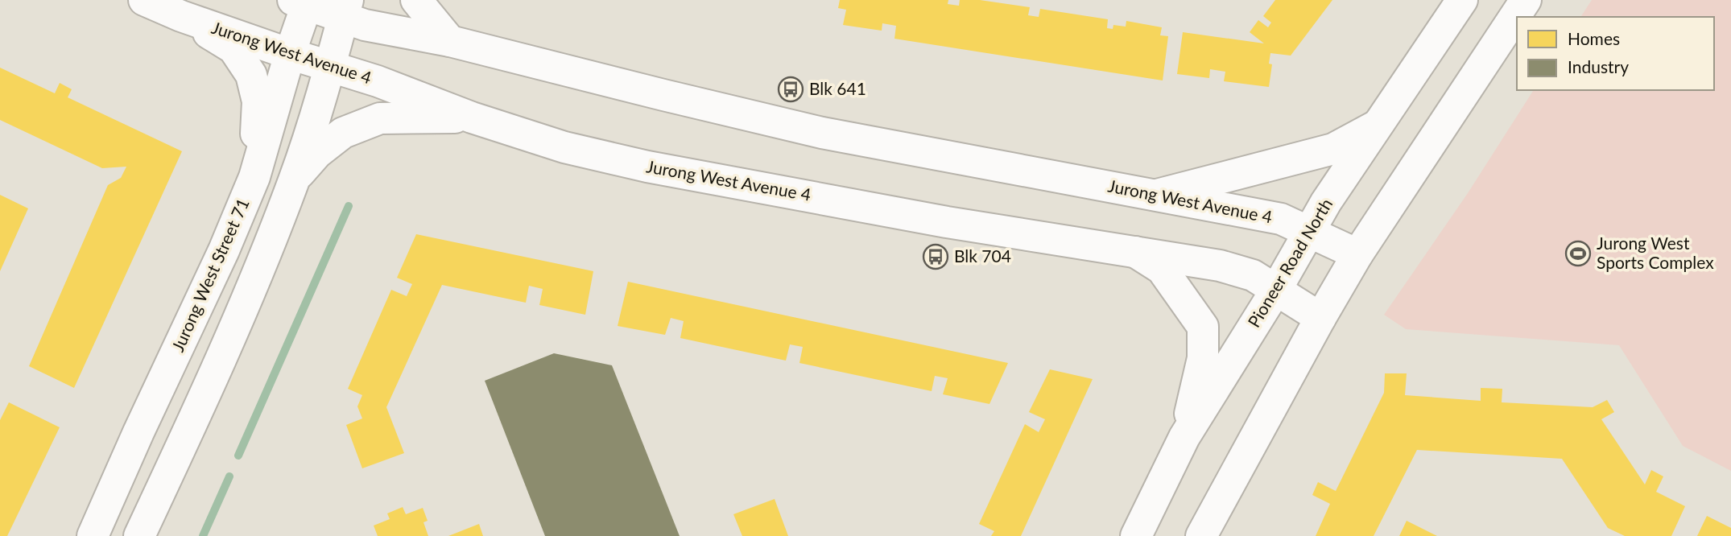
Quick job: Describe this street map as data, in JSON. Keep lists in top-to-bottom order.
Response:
{
  "streets": {
    "main road": ["Jurong West Avenue 4", "Pioneer Road North", "Jurong West Street 71"]
  },
  "crossings": [
    ["Jurong West Avenue 4", "Pioneer Road North"],
    ["Jurong West Avenue 4", "Jurong West Street 71"]
  ],
  "places": {
    "bus stop": ["Blk 641", "Blk 704"],
    "sports": ["Jurong West Sports Complex"]
  },
  "legend": ["Homes", "Industry"]
}
